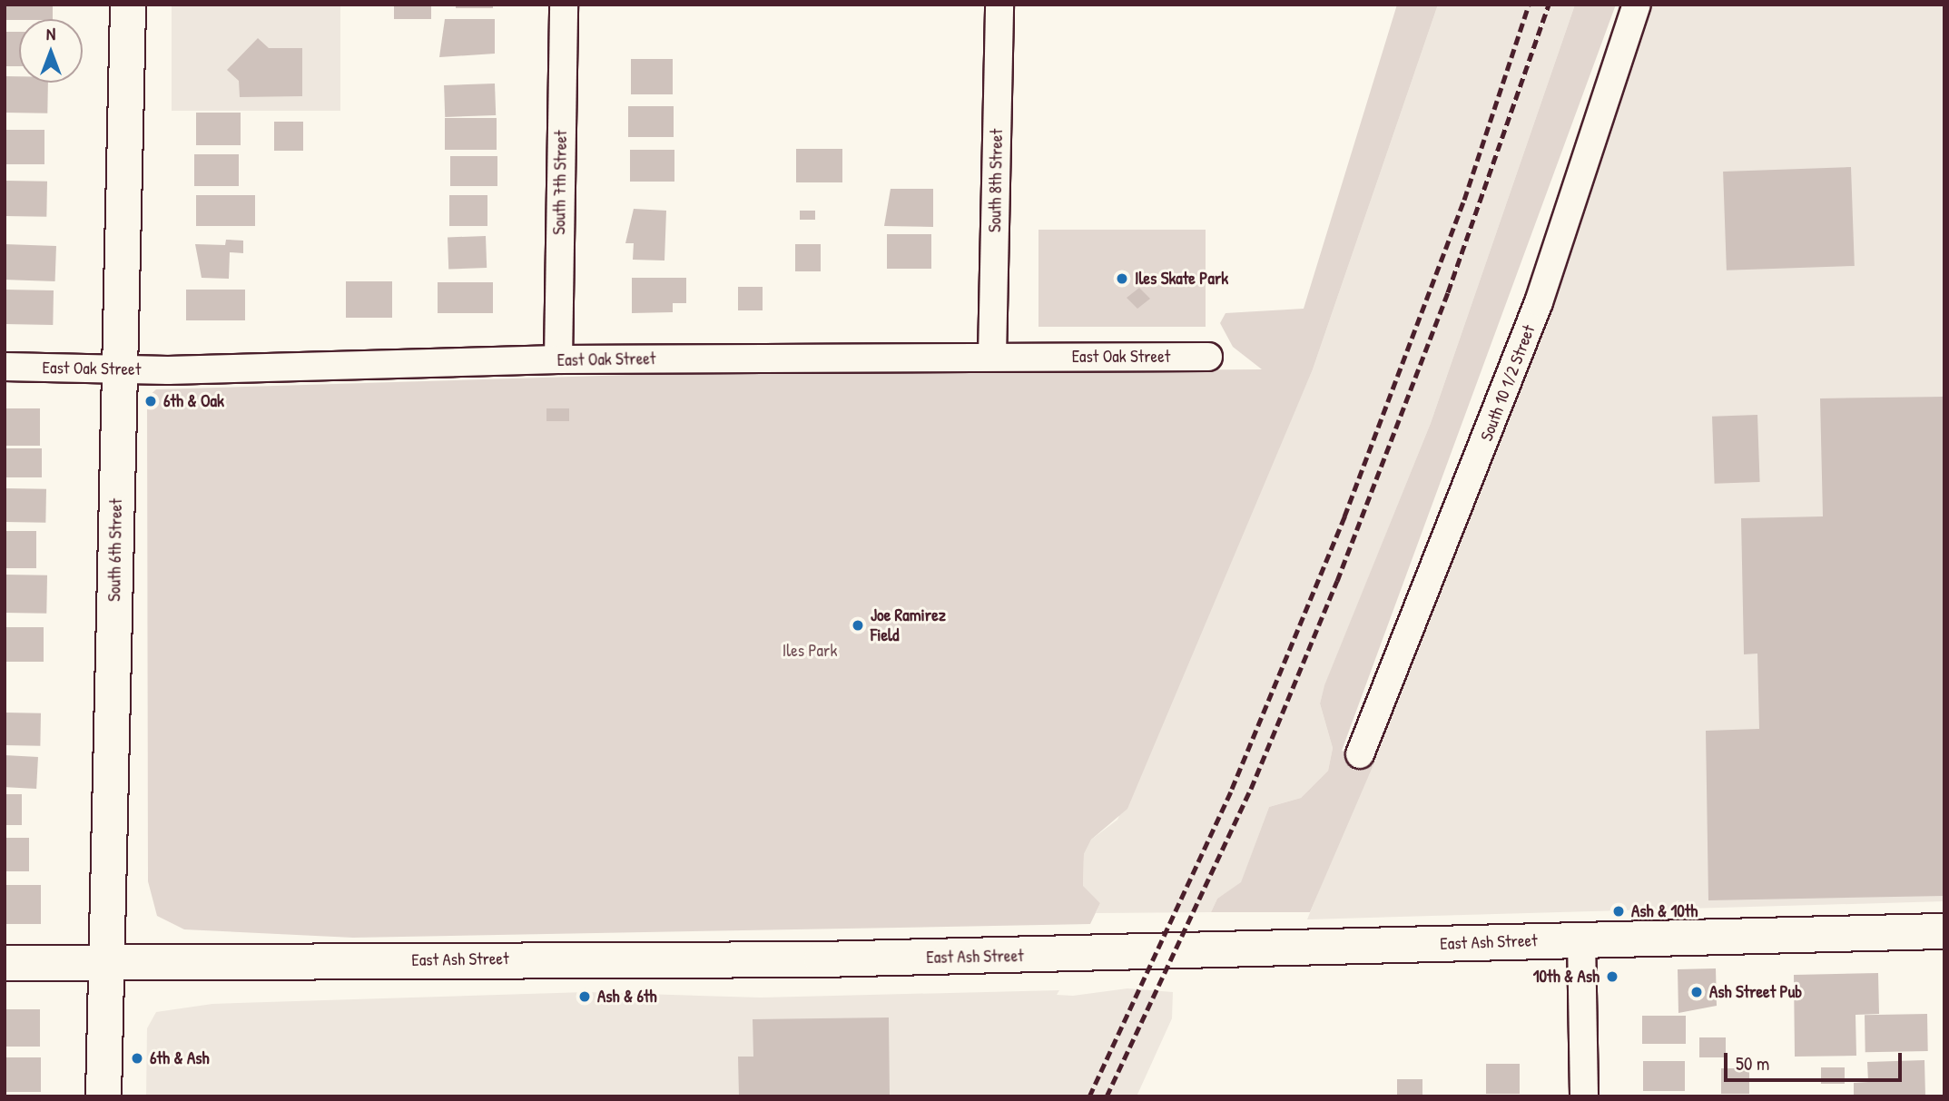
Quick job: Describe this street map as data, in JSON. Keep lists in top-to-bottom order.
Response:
{
  "streets": {
    "street": [
      "South 8th Street",
      "South 7th Street",
      "East Oak Street",
      "South 10 1/2 Street",
      "South 6th Street",
      "East Ash Street"
    ]
  },
  "crossings": [
    ["South 8th Street", "East Oak Street"],
    ["South 7th Street", "East Oak Street"],
    ["East Oak Street", "South 6th Street"],
    ["South 6th Street", "East Ash Street"]
  ],
  "parks": ["Iles Park"],
  "places": [
    "Iles Skate Park",
    "6th & Oak",
    "Joe Ramirez Field",
    "Ash & 10th",
    "10th & Ash",
    "Ash Street Pub",
    "Ash & 6th",
    "6th & Ash"
  ],
  "scale_bar": "50 m",
  "north": "top"
}
